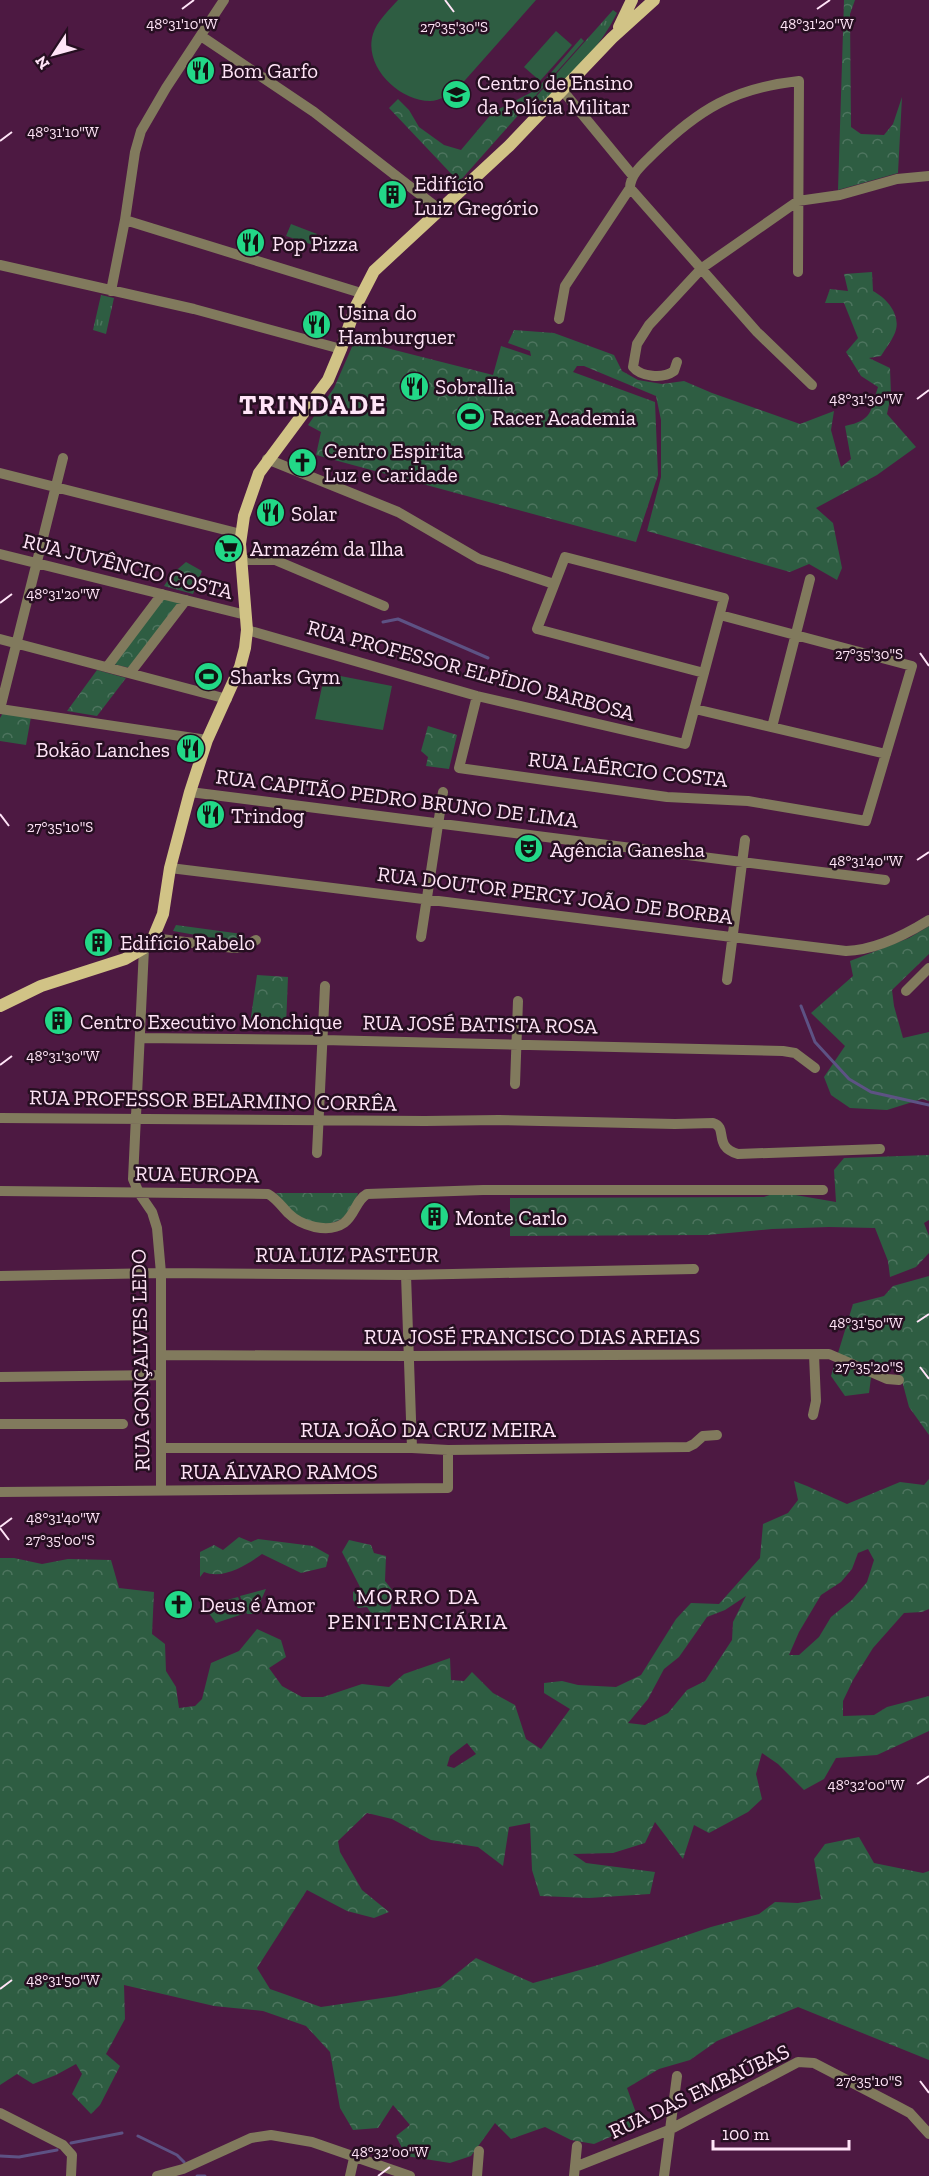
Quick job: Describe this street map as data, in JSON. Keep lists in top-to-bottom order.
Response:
{
  "streets": {
    "street": [
      "RUA JUVÊNCIO COSTA",
      "RUA PROFESSOR ELPÍDIO BARBOSA",
      "RUA LAÉRCIO COSTA",
      "RUA CAPITÃO PEDRO BRUNO DE LIMA",
      "RUA DOUTOR PERCY JOÃO DE BORBA",
      "RUA JOSÉ BATISTA ROSA",
      "RUA PROFESSOR BELARMINO CORRÊA",
      "RUA EUROPA",
      "RUA LUIZ PASTEUR",
      "RUA JOSÉ FRANCISCO DIAS AREIAS",
      "RUA GONÇALVES LEDO",
      "RUA JOÃO DA CRUZ MEIRA",
      "RUA ÁLVARO RAMOS",
      "RUA DAS EMBAÚBAS"
    ]
  },
  "crossings": [
    ["RUA PROFESSOR ELPÍDIO BARBOSA", "RUA LAÉRCIO COSTA"],
    ["RUA JOSÉ BATISTA ROSA", "RUA GONÇALVES LEDO"],
    ["RUA PROFESSOR BELARMINO CORRÊA", "RUA GONÇALVES LEDO"],
    ["RUA EUROPA", "RUA GONÇALVES LEDO"],
    ["RUA LUIZ PASTEUR", "RUA GONÇALVES LEDO"],
    ["RUA JOSÉ FRANCISCO DIAS AREIAS", "RUA GONÇALVES LEDO"],
    ["RUA GONÇALVES LEDO", "RUA JOÃO DA CRUZ MEIRA"],
    ["RUA GONÇALVES LEDO", "RUA ÁLVARO RAMOS"],
    ["RUA JOÃO DA CRUZ MEIRA", "RUA ÁLVARO RAMOS"]
  ],
  "districts": ["TRINDADE", "MORRO DA PENITENCIÁRIA"],
  "places": {
    "restaurant": [
      "Bom Garfo",
      "Pop Pizza",
      "Usina do Hamburguer",
      "Sobrallia",
      "Solar",
      "Bokão Lanches",
      "Trindog"
    ],
    "school or university": ["Centro de Ensino da Polícia Militar"],
    "building": [
      "Edifício Luiz Gregório",
      "Edifício Rabelo",
      "Centro Executivo Monchique",
      "Monte Carlo"
    ],
    "sports": ["Racer Academia", "Sharks Gym"],
    "church": ["Centro Espirita Luz e Caridade", "Deus é Amor"],
    "supermarket": ["Armazém da Ilha"],
    "theatre": ["Agência Ganesha"]
  },
  "scale_bar": "100 m",
  "north": "bottom left",
  "coordinates": [
    "48°31'10\"W",
    "48°31'20\"W",
    "27°35'30\"S",
    "48°31'30\"W",
    "27°35'10\"S",
    "48°31'40\"W",
    "48°31'50\"W",
    "27°35'20\"S",
    "27°35'00\"S",
    "48°32'00\"W"
  ]
}
